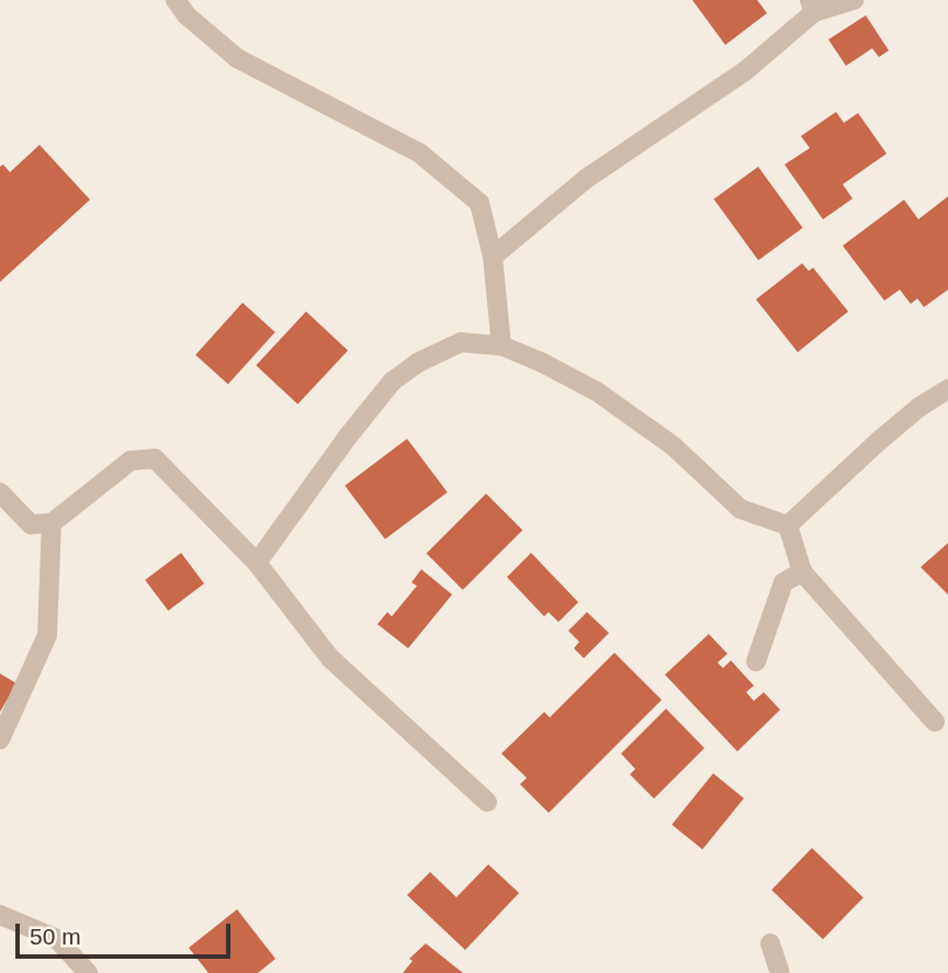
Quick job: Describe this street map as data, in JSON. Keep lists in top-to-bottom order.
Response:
{
  "scale_bar": "50 m"
}
